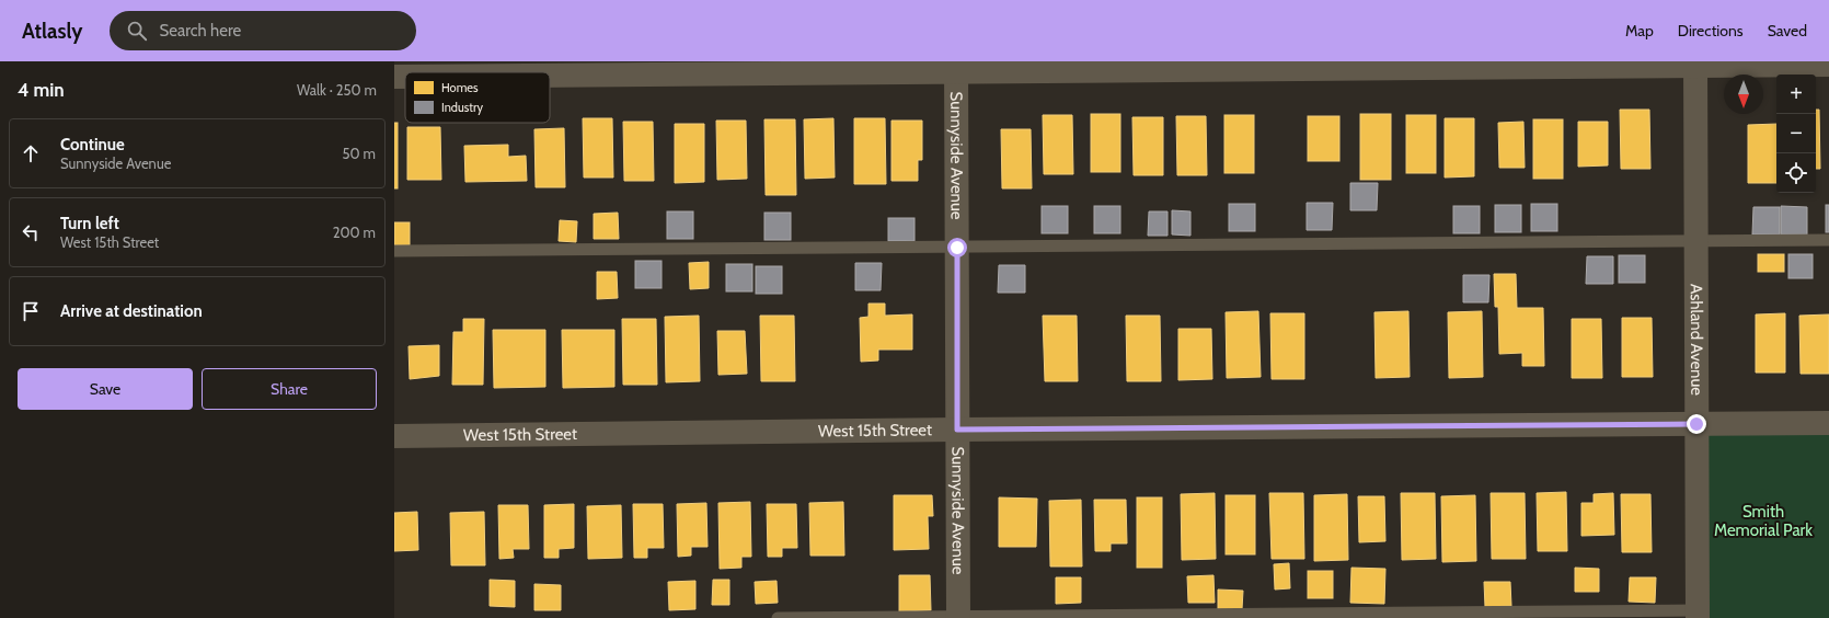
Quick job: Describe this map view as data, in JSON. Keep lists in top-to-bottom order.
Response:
{
  "streets": {
    "street": ["Sunnyside Avenue", "Ashland Avenue", "West 15th Street"]
  },
  "crossings": [
    ["Sunnyside Avenue", "West 15th Street"],
    ["Ashland Avenue", "West 15th Street"]
  ],
  "parks": ["Smith Memorial Park"],
  "legend": ["Homes", "Industry"],
  "north": "bottom",
  "page": {
    "header": "Atlasly",
    "search": "Search here",
    "nav": ["Map", "Directions", "Saved"],
    "heading": ["4 min", "Walk · 250 m"],
    "map_buttons": ["+", "−"],
    "list": [
      ["Continue", "Sunnyside Avenue", "50 m"],
      ["Turn left", "West 15th Street", "200 m"],
      "Arrive at destination"
    ],
    "buttons": ["Save", "Share"]
  }
}
